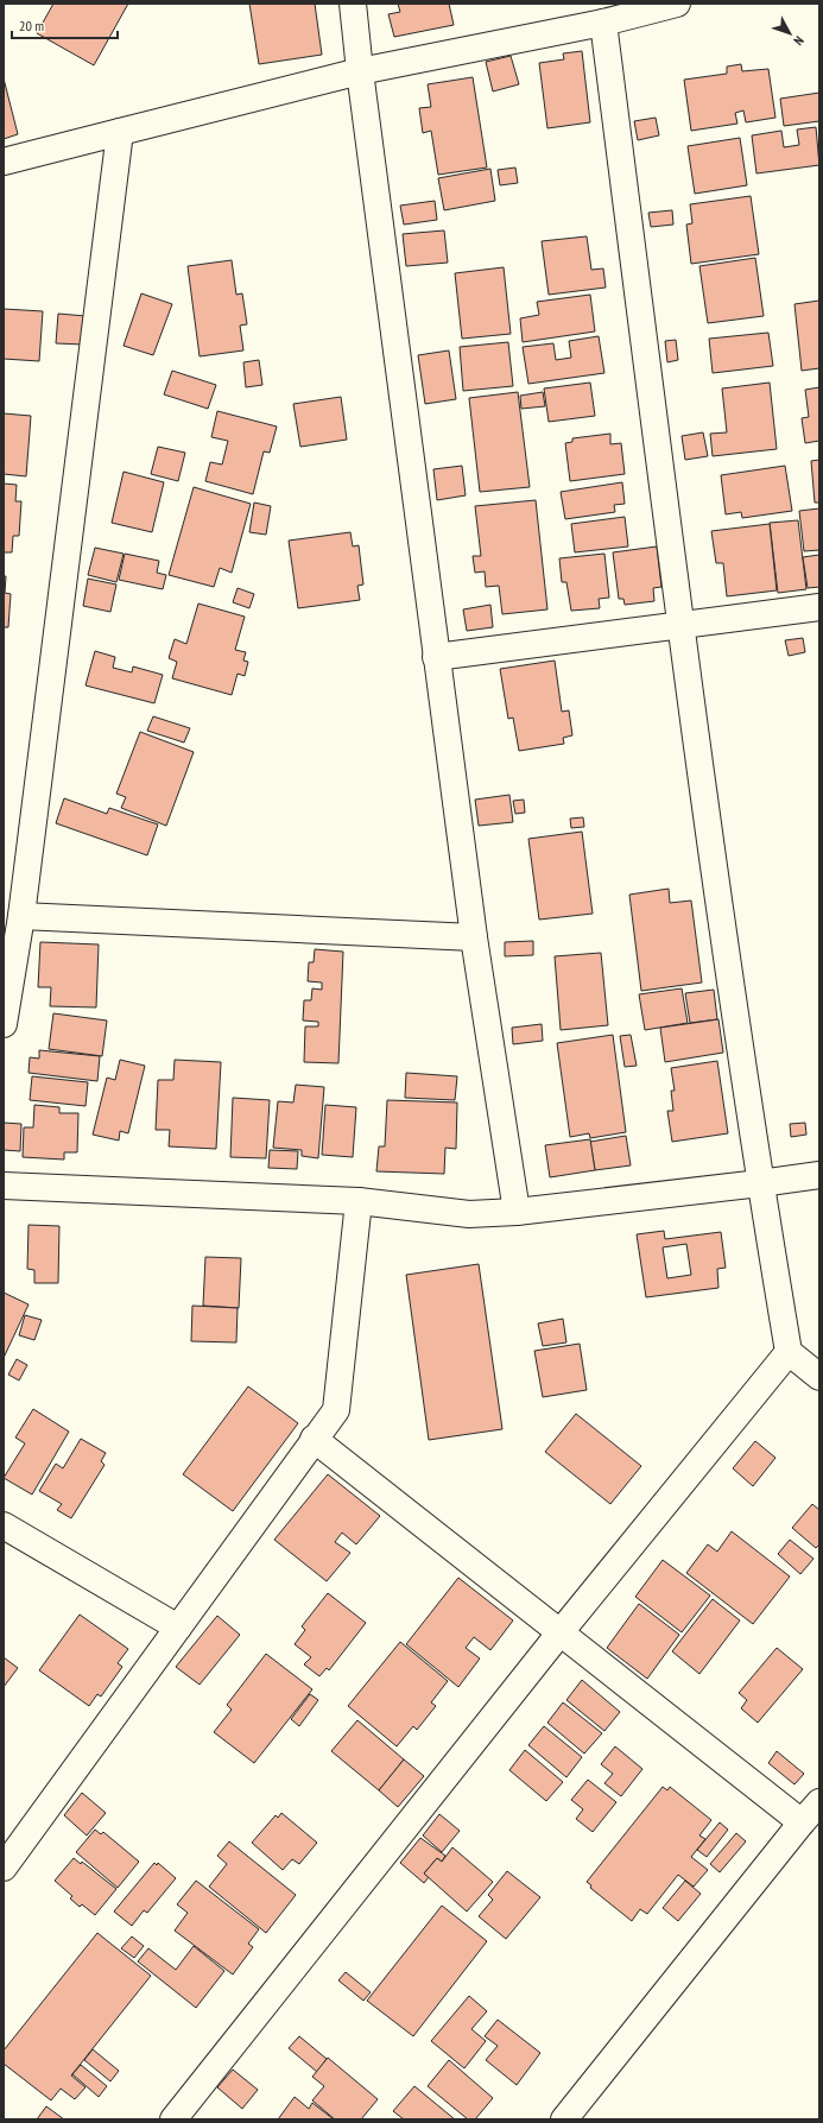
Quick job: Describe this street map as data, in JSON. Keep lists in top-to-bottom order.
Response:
{
  "scale_bar": "20 m",
  "north": "bottom right"
}
